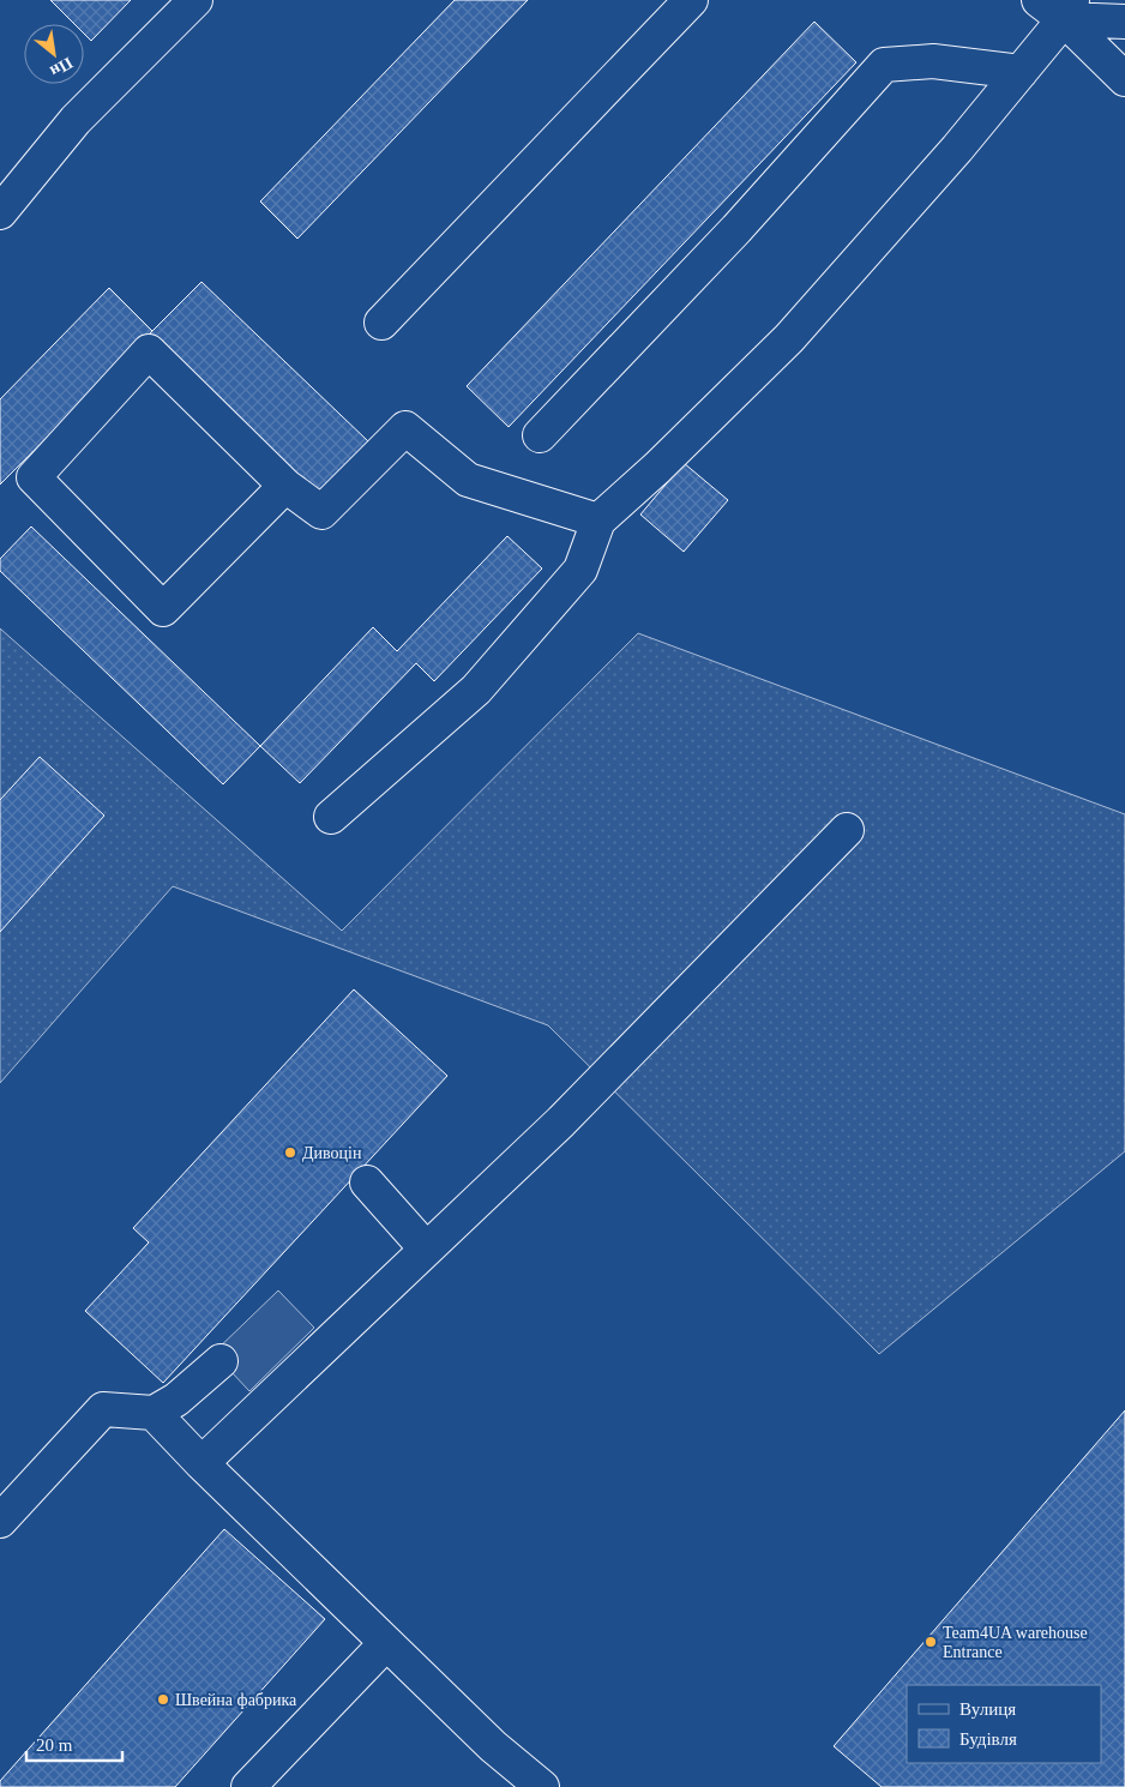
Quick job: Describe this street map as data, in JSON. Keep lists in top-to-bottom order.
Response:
{
  "places": ["Дивоцін", "Team4UA warehouse Entrance", "Швейна фабрика"],
  "legend": ["Вулиця", "Будівля"],
  "scale_bar": "20 m",
  "north": "bottom right"
}
